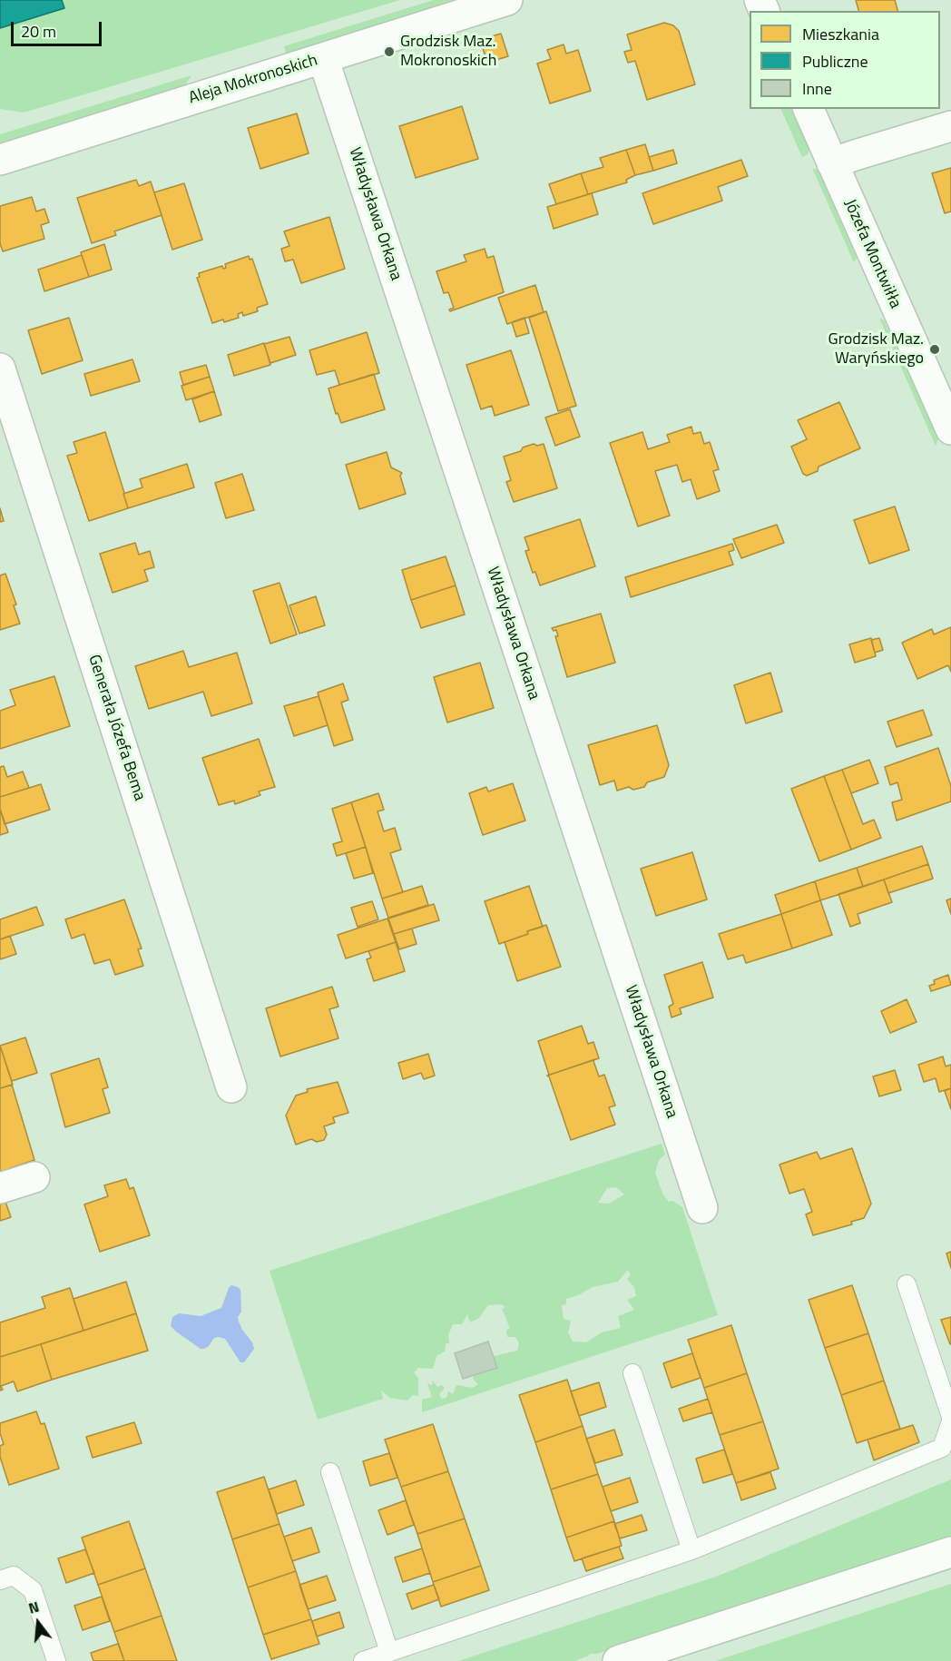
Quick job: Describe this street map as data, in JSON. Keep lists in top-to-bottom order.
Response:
{
  "streets": {
    "street": [
      "Aleja Mokronoskich",
      "Władysława Orkana",
      "Józefa Montwiłła",
      "Generała Józefa Bema"
    ]
  },
  "crossings": [
    ["Aleja Mokronoskich", "Władysława Orkana"]
  ],
  "places": ["Grodzisk Maz. Mokronoskich", "Grodzisk Maz. Waryńskiego"],
  "legend": ["Mieszkania", "Publiczne", "Inne"],
  "scale_bar": "20 m",
  "north": "top"
}
